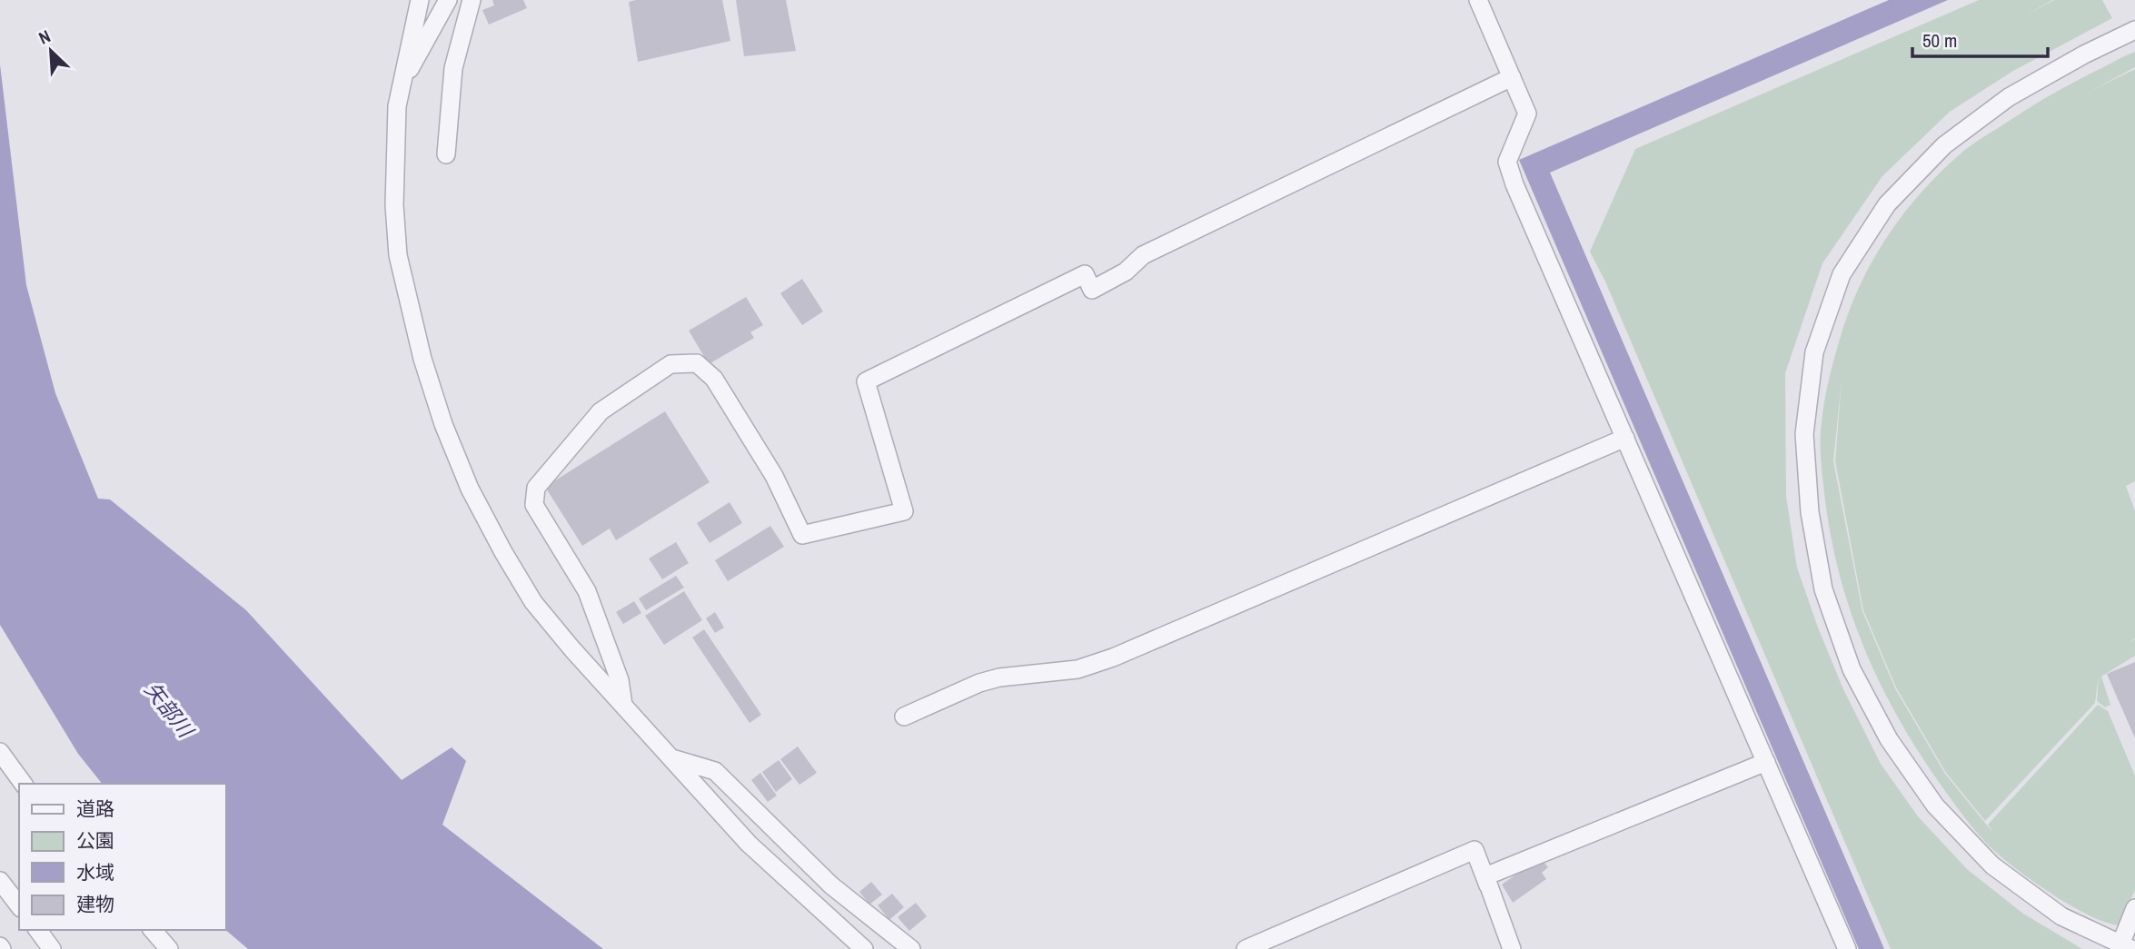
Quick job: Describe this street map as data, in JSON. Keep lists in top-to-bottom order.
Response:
{
  "water": ["矢部川"],
  "legend": [
    "道路",
    "公園",
    "水域",
    "建物"
  ],
  "scale_bar": "50 m",
  "north": "top left"
}
